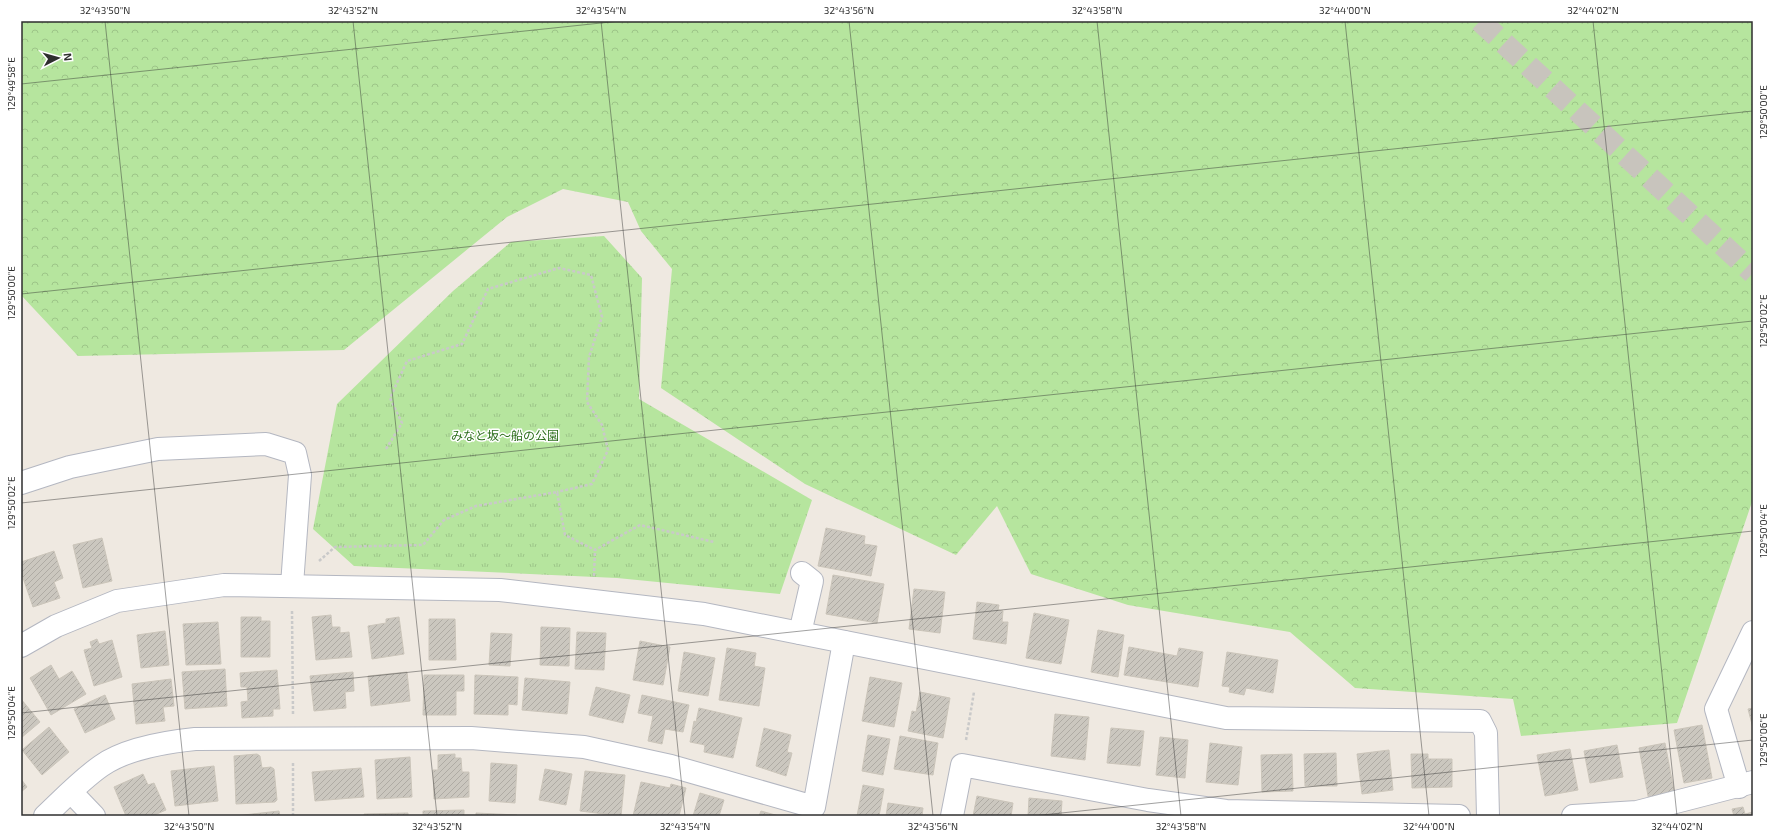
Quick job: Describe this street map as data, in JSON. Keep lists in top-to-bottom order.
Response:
{
  "parks": ["みなと坂〜船の公園"],
  "north": "right",
  "coordinates": [
    "32°43'50\"N",
    "32°43'52\"N",
    "32°43'54\"N",
    "32°43'56\"N",
    "32°43'58\"N",
    "32°44'00\"N",
    "32°44'02\"N",
    "129°49'58\"E",
    "129°50'00\"E",
    "129°50'02\"E",
    "129°50'04\"E",
    "129°50'06\"E"
  ]
}
